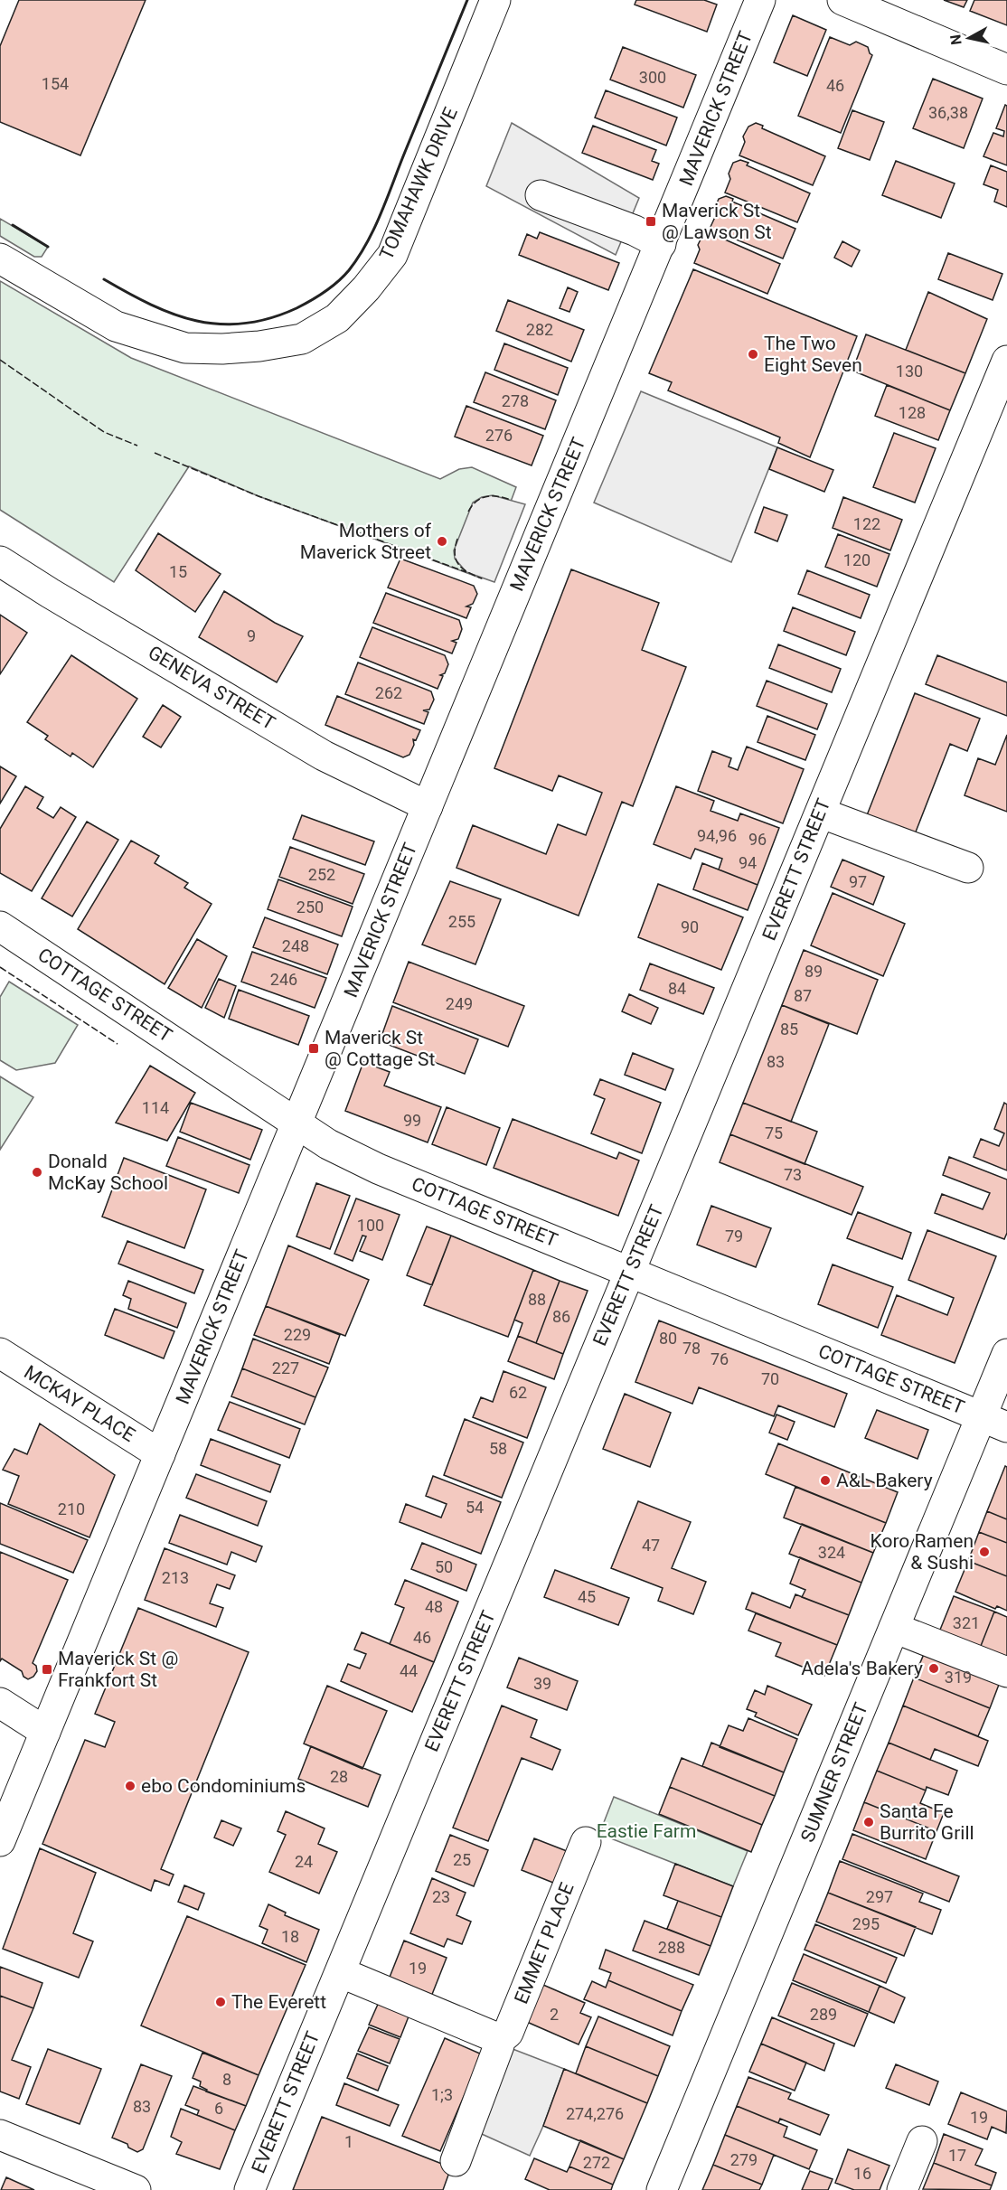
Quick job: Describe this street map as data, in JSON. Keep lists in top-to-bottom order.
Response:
{
  "streets": {
    "street": [
      "MAVERICK STREET",
      "TOMAHAWK DRIVE",
      "GENEVA STREET",
      "EVERETT STREET",
      "COTTAGE STREET",
      "MCKAY PLACE",
      "SUMNER STREET",
      "EMMET PLACE"
    ]
  },
  "crossings": [
    ["MAVERICK STREET", "GENEVA STREET"],
    ["MAVERICK STREET", "COTTAGE STREET"],
    ["MAVERICK STREET", "MCKAY PLACE"],
    ["EVERETT STREET", "COTTAGE STREET"],
    ["COTTAGE STREET", "SUMNER STREET"]
  ],
  "parks": ["Eastie Farm"],
  "places": {
    "transit": ["Maverick St @ Lawson St", "Maverick St @ Cottage St", "Maverick St @ Frankfort St"],
    "other": [
      "The Two Eight Seven",
      "Mothers of Maverick Street",
      "Donald McKay School",
      "A&L Bakery",
      "Koro Ramen & Sushi",
      "Adela's Bakery",
      "ebo Condominiums",
      "Santa Fe Burrito Grill",
      "The Everett"
    ]
  },
  "house_numbers": [
    "300",
    "154",
    "46",
    "36,38",
    "282",
    "130",
    "278",
    "128",
    "276",
    "122",
    "120",
    "15",
    "9",
    "262",
    "94,96",
    "96",
    "94",
    "252",
    "97",
    "250",
    "255",
    "90",
    "248",
    "89",
    "246",
    "84",
    "87",
    "249",
    "85",
    "83",
    "114",
    "99",
    "75",
    "73",
    "100",
    "79",
    "88",
    "86",
    "229",
    "80",
    "78",
    "76",
    "227",
    "70",
    "62",
    "58",
    "54",
    "210",
    "47",
    "324",
    "50",
    "213",
    "45",
    "48",
    "321",
    "46",
    "44",
    "319",
    "39",
    "28",
    "25",
    "24",
    "23",
    "297",
    "295",
    "18",
    "288",
    "19",
    "2",
    "289",
    "8",
    "1;3",
    "83",
    "6",
    "274,276",
    "19",
    "1",
    "17",
    "279",
    "272",
    "16"
  ],
  "north": "left"
}
